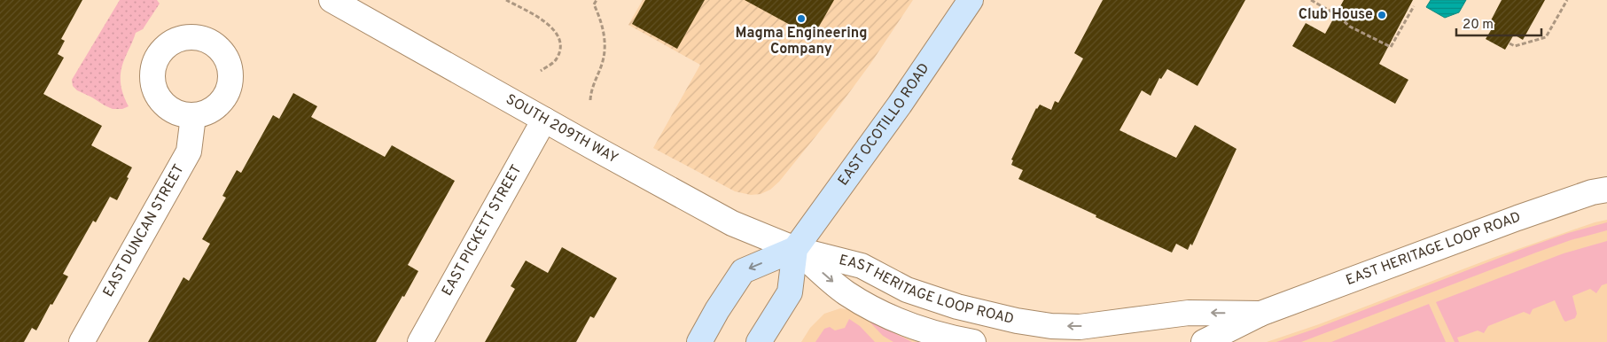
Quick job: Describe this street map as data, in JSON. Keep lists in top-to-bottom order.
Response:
{
  "streets": {
    "main road": ["EAST OCOTILLO ROAD"],
    "street": [
      "SOUTH 209TH WAY",
      "EAST DUNCAN STREET",
      "EAST PICKETT STREET",
      "EAST HERITAGE LOOP ROAD"
    ]
  },
  "crossings": [
    ["EAST OCOTILLO ROAD", "SOUTH 209TH WAY"],
    ["EAST OCOTILLO ROAD", "EAST HERITAGE LOOP ROAD"],
    ["SOUTH 209TH WAY", "EAST PICKETT STREET"],
    ["SOUTH 209TH WAY", "EAST HERITAGE LOOP ROAD"]
  ],
  "places": ["Club House", "Magma Engineering Company"],
  "scale_bar": "20 m"
}
